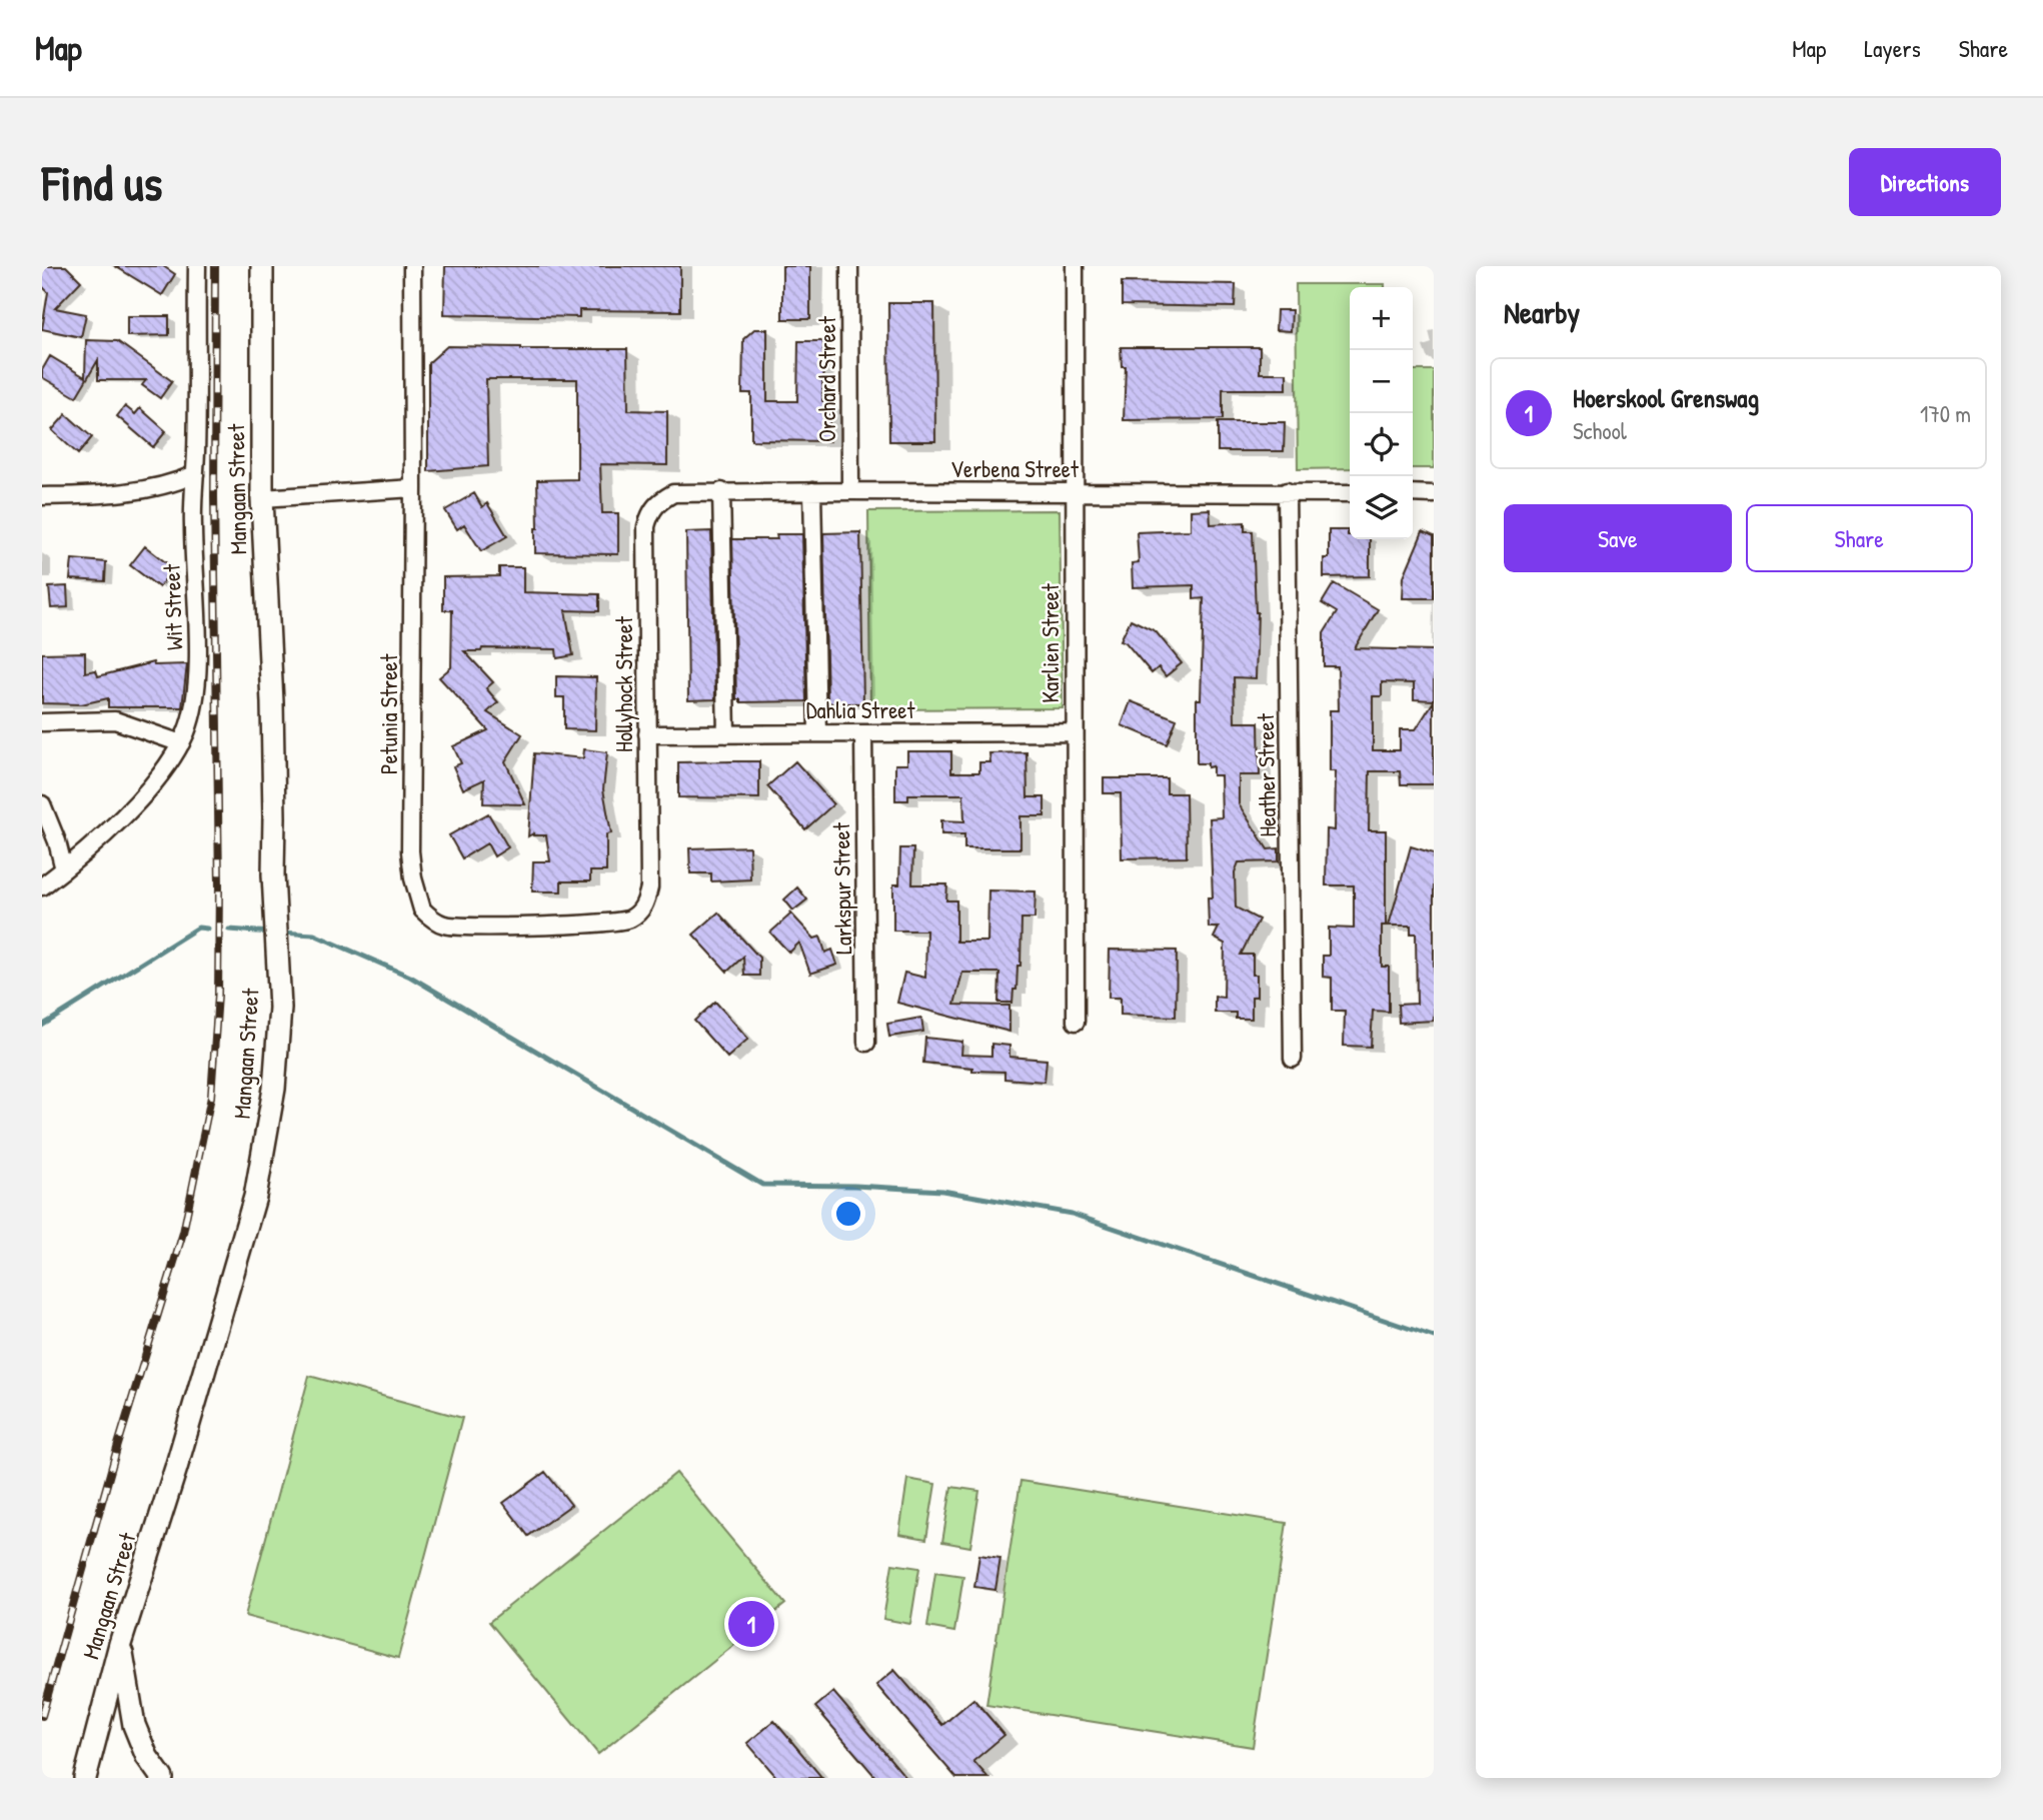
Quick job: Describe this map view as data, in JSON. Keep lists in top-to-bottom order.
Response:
{
  "streets": {
    "street": [
      "Orchard Street",
      "Verbena Street",
      "Mangaan Street",
      "Wit Street",
      "Karlien Street",
      "Hollyhock Street",
      "Dahlia Street",
      "Petunia Street",
      "Heather Street",
      "Larkspur Street"
    ]
  },
  "crossings": [
    ["Orchard Street", "Verbena Street"],
    ["Verbena Street", "Karlien Street"],
    ["Verbena Street", "Hollyhock Street"],
    ["Verbena Street", "Heather Street"],
    ["Karlien Street", "Dahlia Street"],
    ["Hollyhock Street", "Dahlia Street"],
    ["Hollyhock Street", "Petunia Street"],
    ["Dahlia Street", "Larkspur Street"]
  ],
  "page": {
    "header": "Map",
    "nav": ["Map", "Layers", "Share"],
    "buttons": [
      "Directions",
      ["Save", "Share"]
    ],
    "title": "Find us",
    "heading": "Nearby",
    "map_buttons": ["+", "−"],
    "list": [
      {
        "mark": "1",
        "name": "Hoerskool Grenswag",
        "note": "School",
        "value": "170 m"
      }
    ],
    "pins": "1"
  }
}
